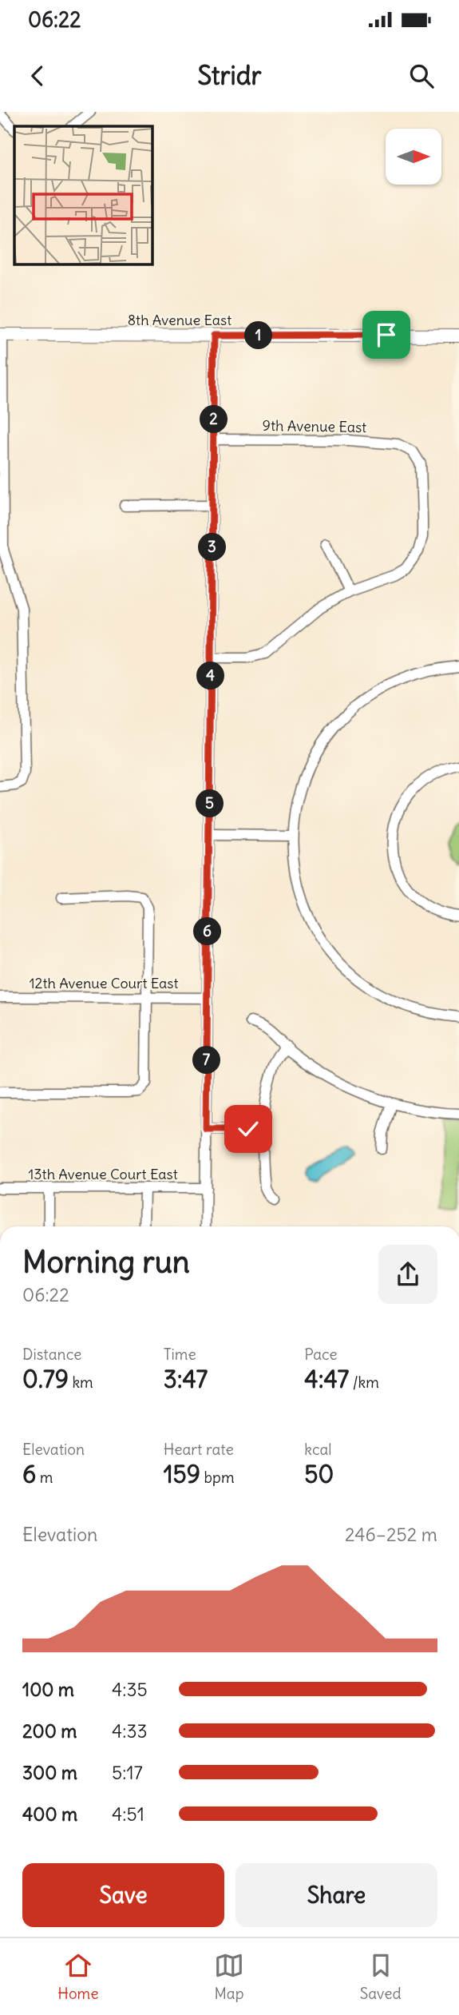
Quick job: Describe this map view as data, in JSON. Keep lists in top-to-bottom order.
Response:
{
  "streets": {
    "street": [
      "8th Avenue East",
      "9th Avenue East",
      "12th Avenue Court East",
      "13th Avenue Court East"
    ]
  },
  "north": "right",
  "page": {
    "status": "06:22",
    "header": "Stridr",
    "pins": [
      "1",
      "2",
      "3",
      "4",
      "5",
      "6",
      "7"
    ],
    "heading": ["Morning run", "06:22"],
    "stats": [
      ["Distance", "0.79 km"],
      ["Time", "3:47"],
      ["Pace", "4:47 /km"],
      ["Elevation", "6 m"],
      ["Heart rate", "159 bpm"],
      ["kcal", "50"]
    ],
    "chart": ["Elevation", "246–252 m"],
    "list": [
      {
        "name": "100 m",
        "note": "4:35"
      },
      {
        "name": "200 m",
        "note": "4:33"
      },
      {
        "name": "300 m",
        "note": "5:17"
      },
      {
        "name": "400 m",
        "note": "4:51"
      }
    ],
    "buttons": ["Save", "Share"],
    "tabs": ["Home", "Map", "Saved"]
  }
}
